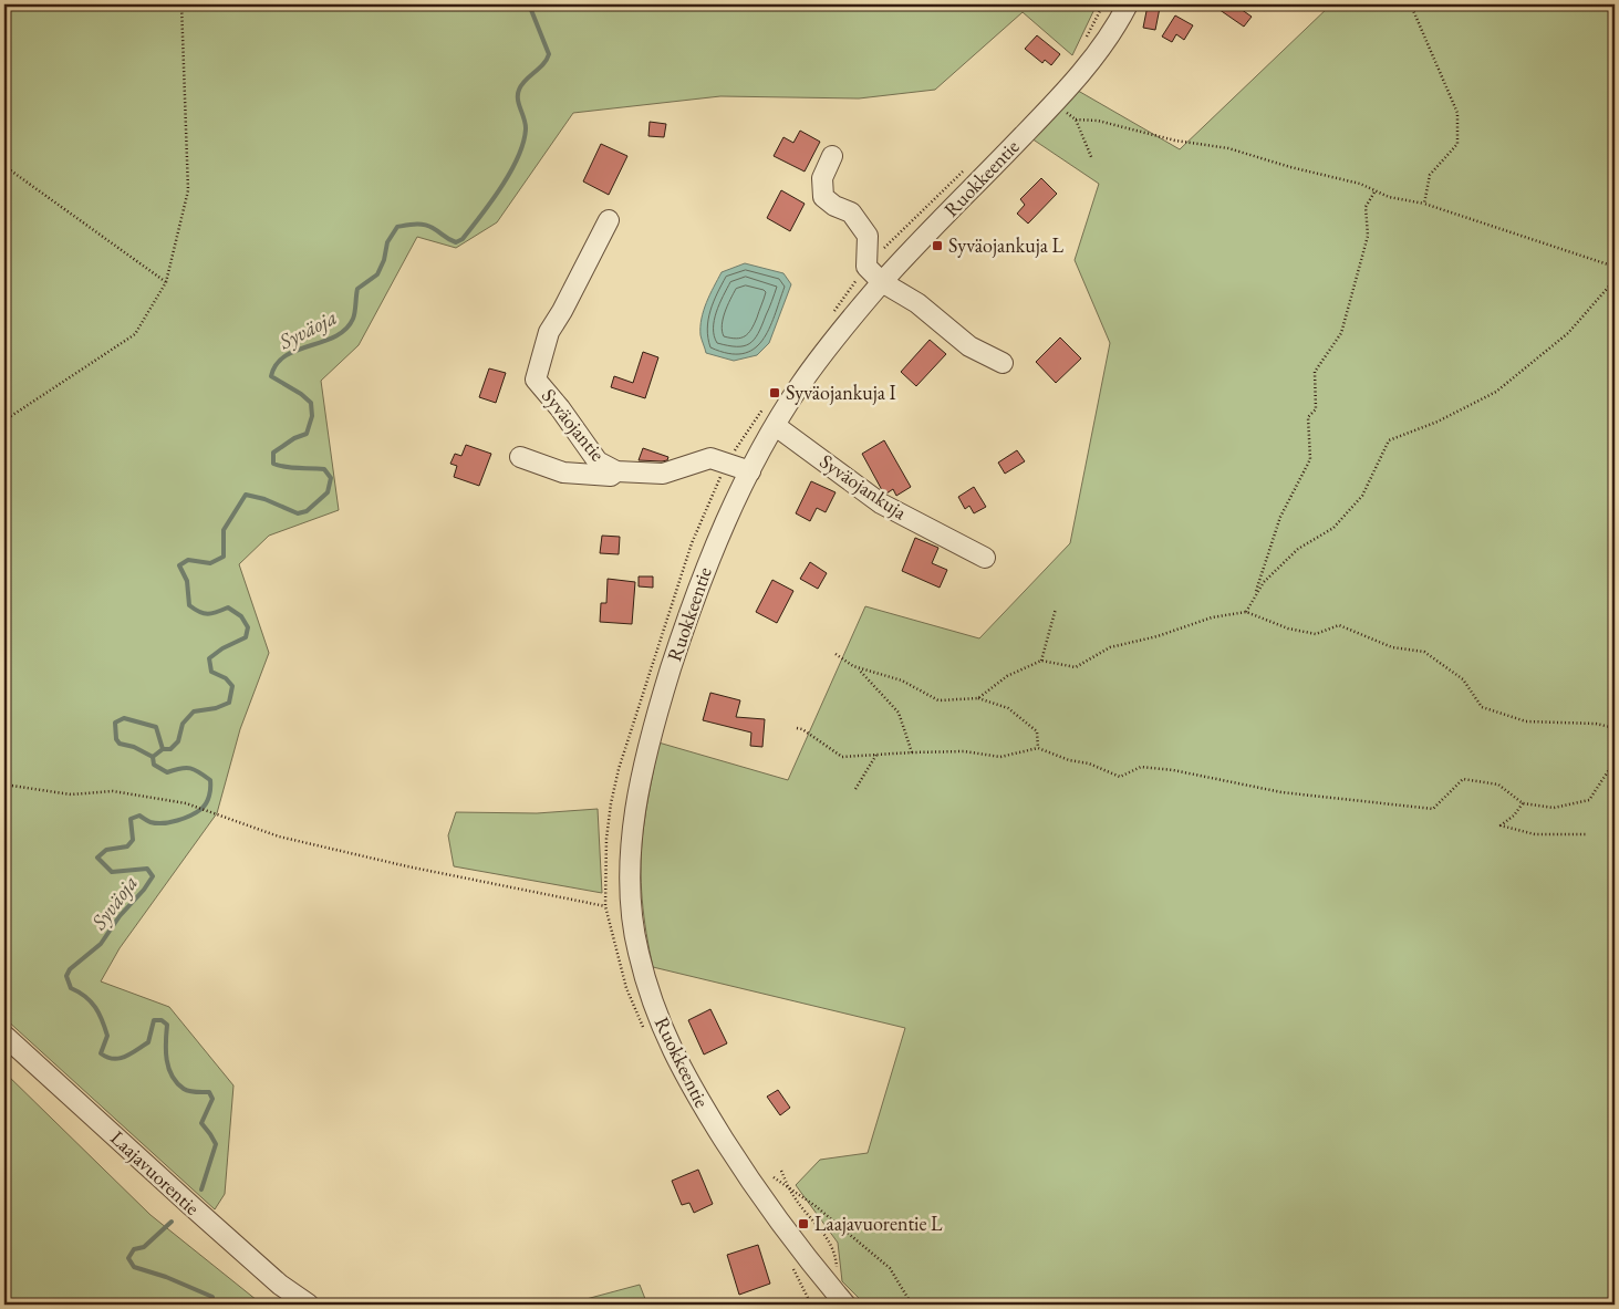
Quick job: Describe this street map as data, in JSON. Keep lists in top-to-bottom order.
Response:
{
  "streets": {
    "street": [
      "Ruokkeentie",
      "Syväojantie",
      "Syväojankuja",
      "Laajavuorentie"
    ]
  },
  "crossings": [
    ["Ruokkeentie", "Syväojantie"],
    ["Ruokkeentie", "Syväojankuja"]
  ],
  "water": ["Syväoja"],
  "places": {
    "transit": ["Syväojankuja L", "Syväojankuja I", "Laajavuorentie L"]
  }
}
